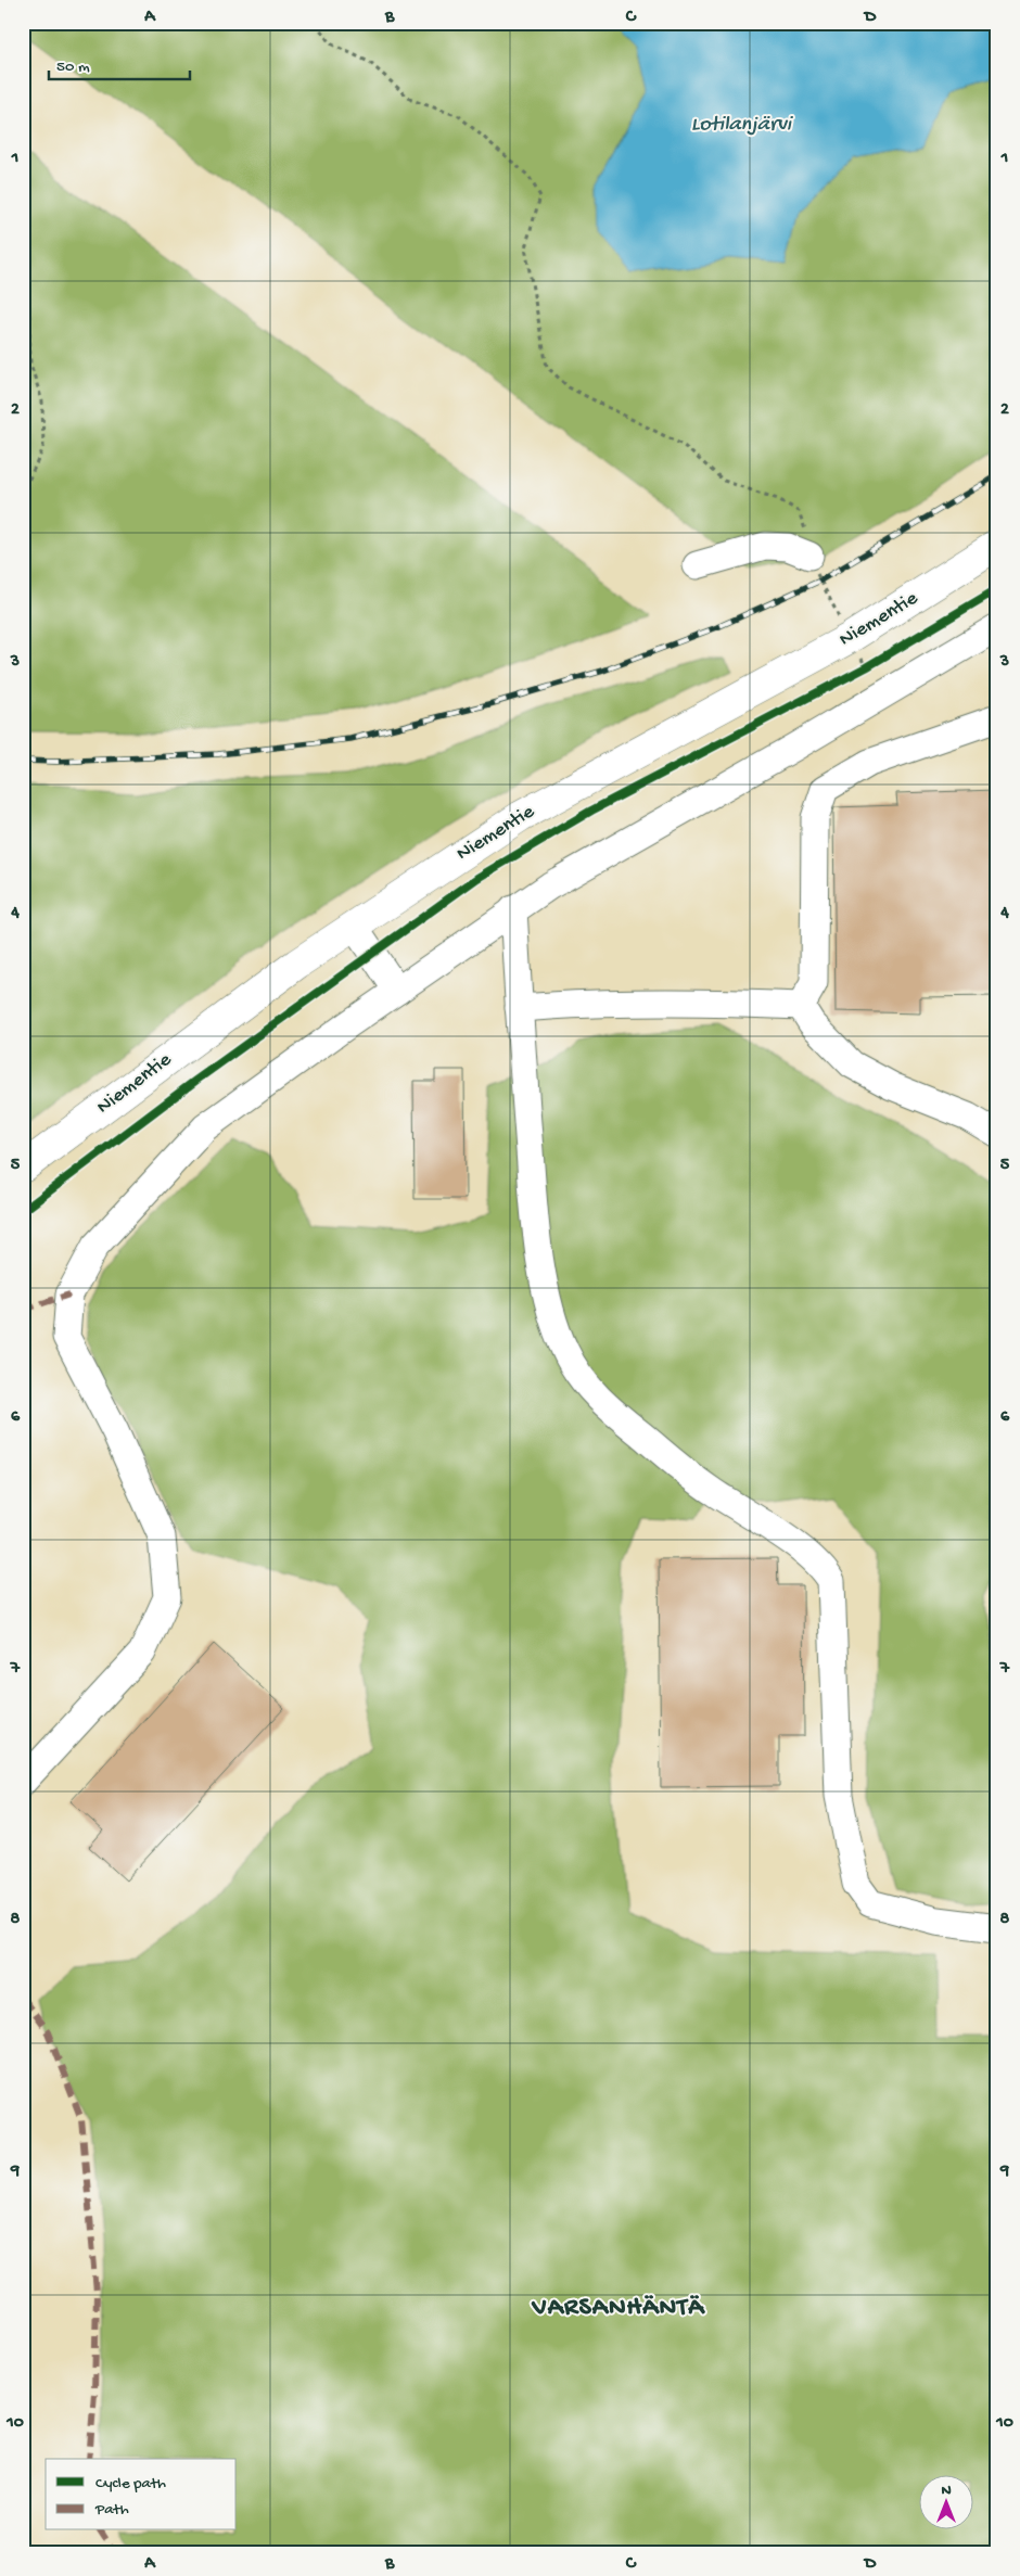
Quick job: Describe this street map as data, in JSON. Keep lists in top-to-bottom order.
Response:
{
  "streets": {
    "main road": ["Niementie"]
  },
  "districts": ["VARSANHÄNTÄ"],
  "water": ["Lotilanjärvi"],
  "legend": ["Cycle path", "Path"],
  "scale_bar": "50 m",
  "north": "top",
  "grid": {
    "columns": [
      "A",
      "B",
      "C",
      "D"
    ],
    "rows": [
      "1",
      "2",
      "3",
      "4",
      "5",
      "6",
      "7",
      "8",
      "9",
      "10"
    ]
  }
}
